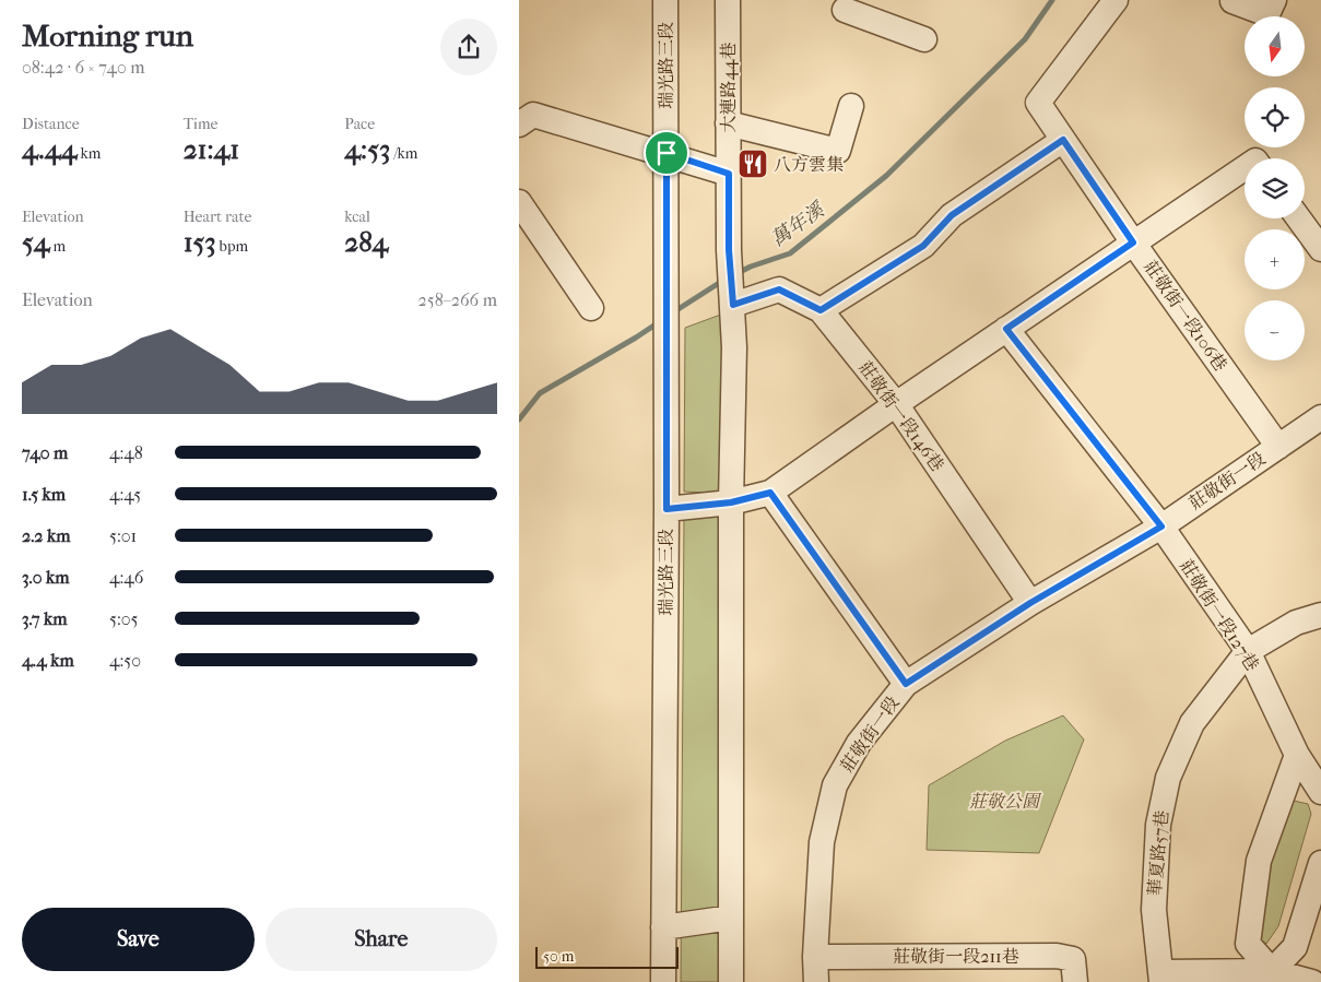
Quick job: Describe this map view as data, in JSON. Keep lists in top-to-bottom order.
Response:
{
  "streets": {
    "street": [
      "瑞光路三段",
      "大連路44巷",
      "莊敬街一段106巷",
      "莊敬街一段146巷",
      "莊敬街一段",
      "莊敬街一段127巷",
      "華夏路57巷",
      "莊敬街一段211巷"
    ]
  },
  "crossings": [
    ["大連路44巷", "莊敬街一段146巷"],
    ["莊敬街一段106巷", "莊敬街一段"],
    ["莊敬街一段146巷", "莊敬街一段"],
    ["莊敬街一段", "莊敬街一段127巷"],
    ["莊敬街一段", "莊敬街一段211巷"],
    ["莊敬街一段127巷", "華夏路57巷"]
  ],
  "water": ["萬年溪"],
  "parks": ["莊敬公園"],
  "places": {
    "restaurant": ["八方雲集"]
  },
  "scale_bar": "50 m",
  "north": "bottom",
  "page": {
    "heading": ["Morning run", "08:42 · 6 × 740 m"],
    "map_buttons": ["+", "−"],
    "stats": [
      ["Distance", "4.44 km"],
      ["Time", "21:41"],
      ["Pace", "4:53 /km"],
      ["Elevation", "54 m"],
      ["Heart rate", "153 bpm"],
      ["kcal", "284"]
    ],
    "chart": ["Elevation", "258–266 m"],
    "list": [
      {
        "name": "740 m",
        "note": "4:48"
      },
      {
        "name": "1.5 km",
        "note": "4:45"
      },
      {
        "name": "2.2 km",
        "note": "5:01"
      },
      {
        "name": "3.0 km",
        "note": "4:46"
      },
      {
        "name": "3.7 km",
        "note": "5:05"
      },
      {
        "name": "4.4 km",
        "note": "4:50"
      }
    ],
    "buttons": ["Save", "Share"],
    "scale": "50 m"
  }
}
